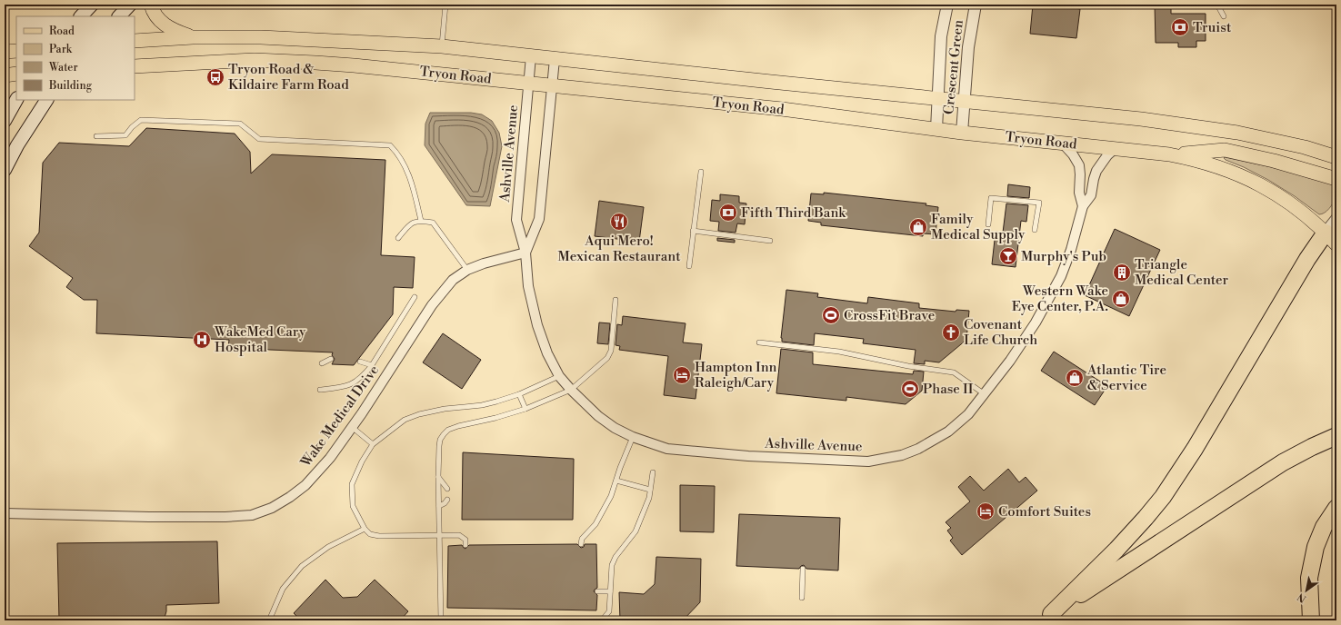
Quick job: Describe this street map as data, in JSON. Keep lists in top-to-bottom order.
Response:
{
  "streets": {
    "main road": ["Tryon Road"],
    "street": ["Crescent Green", "Ashville Avenue", "Wake Medical Drive"]
  },
  "crossings": [
    ["Crescent Green", "Tryon Road"],
    ["Tryon Road", "Ashville Avenue"],
    ["Ashville Avenue", "Wake Medical Drive"]
  ],
  "places": {
    "bank": ["Truist", "Fifth Third Bank"],
    "bus stop": ["Tryon Road & Kildaire Farm Road"],
    "restaurant": ["Aqui Mero! Mexican Restaurant"],
    "shop": ["Family Medical Supply", "Western Wake Eye Center, P.A.", "Atlantic Tire & Service"],
    "bar": ["Murphy's Pub"],
    "building": ["Triangle Medical Center"],
    "sports": ["CrossFit Brave", "Phase II"],
    "church": ["Covenant Life Church"],
    "hospital": ["WakeMed Cary Hospital"],
    "hotel": ["Hampton Inn Raleigh/Cary", "Comfort Suites"]
  },
  "legend": [
    "Road",
    "Park",
    "Water",
    "Building"
  ],
  "north": "bottom left"
}
